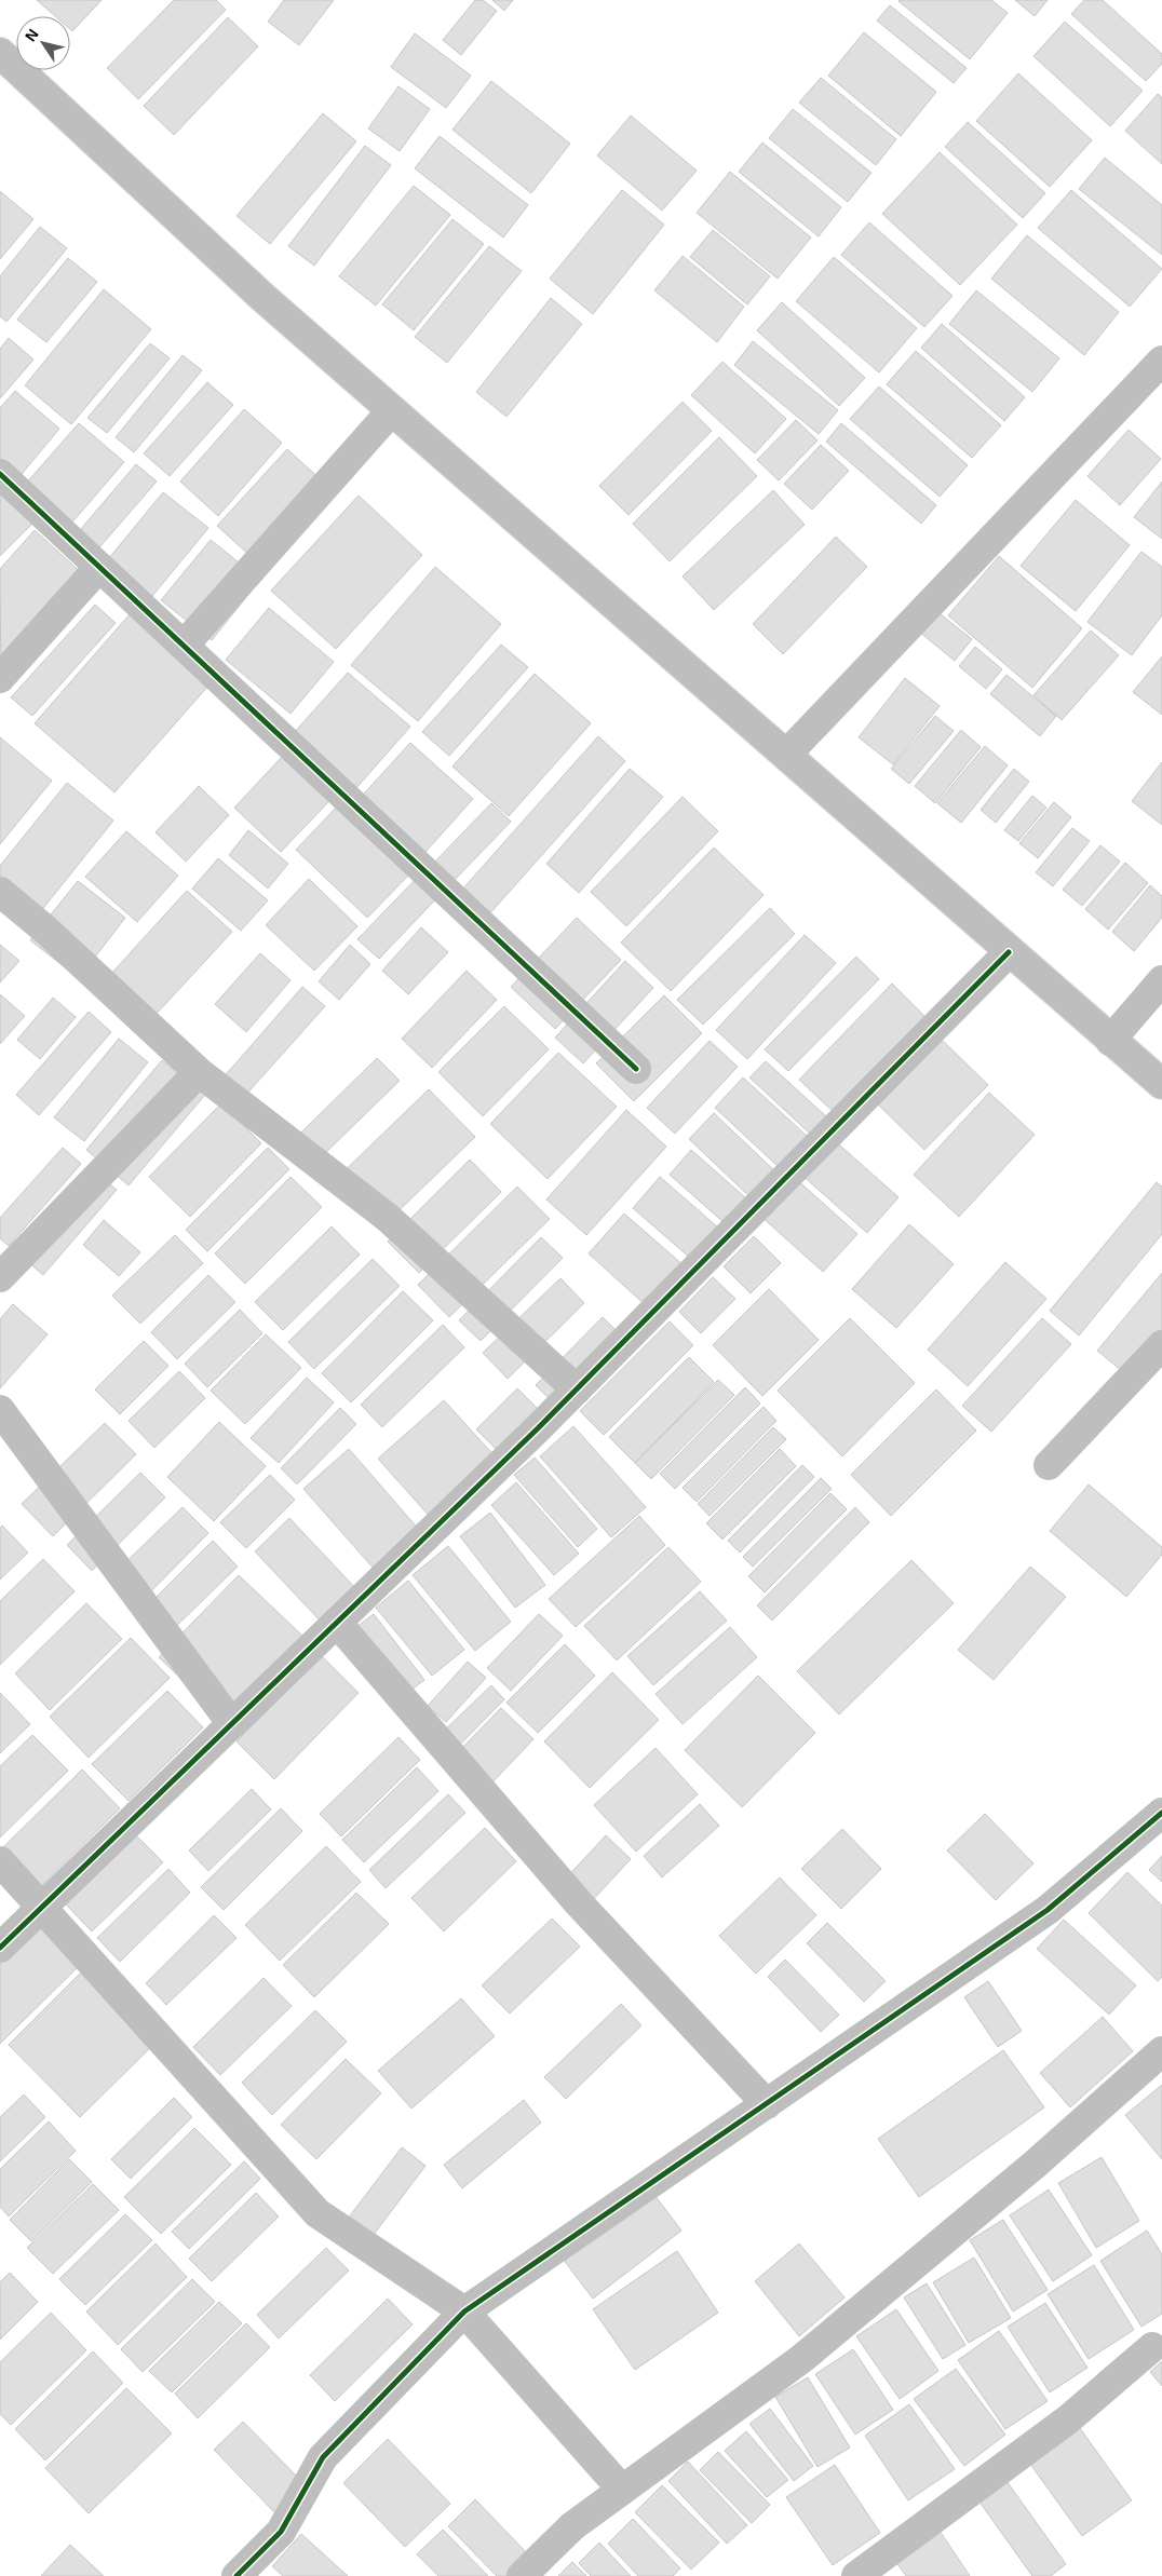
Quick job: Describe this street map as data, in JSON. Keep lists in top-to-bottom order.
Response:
{
  "north": "top left"
}
